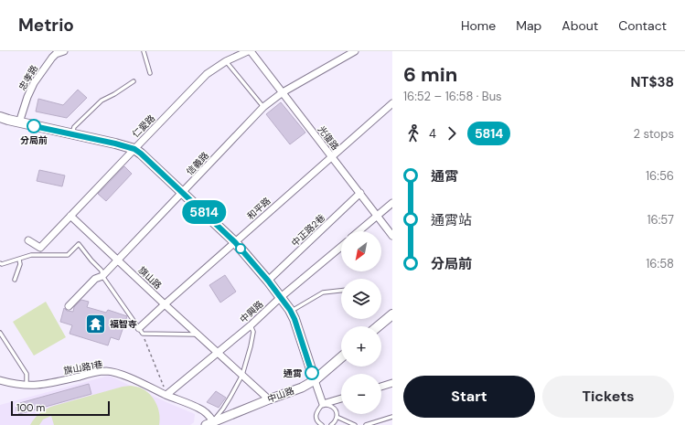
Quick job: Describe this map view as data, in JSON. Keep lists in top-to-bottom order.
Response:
{
  "streets": {
    "main road": ["中山路"],
    "street": [
      "忠孝路",
      "仁愛路",
      "光復路",
      "信義路",
      "和平路",
      "中正路2巷",
      "旗山路",
      "中興路",
      "旗山路1巷"
    ]
  },
  "crossings": [
    ["仁愛路", "旗山路"],
    ["光復路", "信義路"],
    ["光復路", "和平路"],
    ["光復路", "中正路2巷"],
    ["信義路", "旗山路"],
    ["和平路", "旗山路"],
    ["旗山路", "中興路"],
    ["旗山路", "中山路"],
    ["中興路", "旗山路1巷"],
    ["旗山路1巷", "中山路"]
  ],
  "places": {
    "other": ["分局前", "通霄"],
    "temple": ["福智寺"]
  },
  "lines": ["bus line 5814"],
  "scale_bar": "100 m",
  "north": "bottom left",
  "page": {
    "header": "Metrio",
    "nav": [
      "Home",
      "Map",
      "About",
      "Contact"
    ],
    "on_map": "5814",
    "heading": ["6 min", "16:52 – 16:58 · Bus", "NT$38"],
    "legs": ["4", "5814", "2 stops"],
    "list": [
      {
        "name": "通霄",
        "value": "16:56"
      },
      {
        "name": "通霄站",
        "value": "16:57"
      },
      {
        "name": "分局前",
        "value": "16:58"
      }
    ],
    "map_buttons": ["+", "−"],
    "buttons": ["Start", "Tickets"],
    "scale": "100 m"
  }
}
